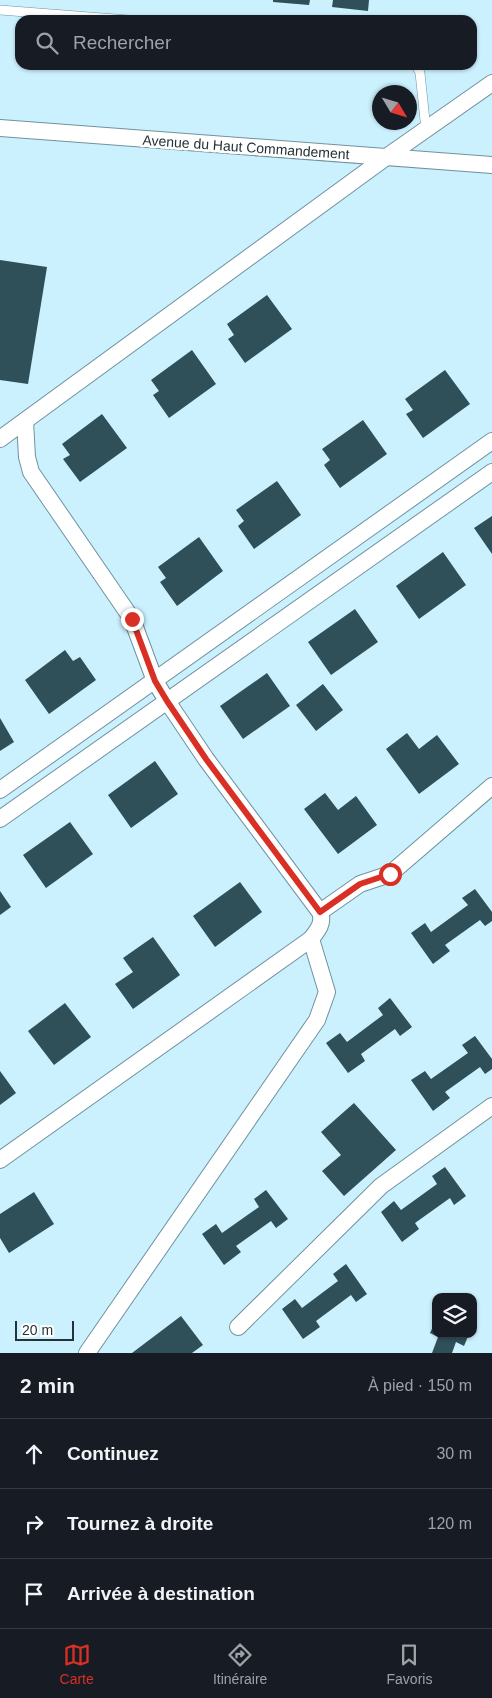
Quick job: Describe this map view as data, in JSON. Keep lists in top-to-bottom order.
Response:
{
  "streets": {
    "street": ["Avenue du Haut Commandement"]
  },
  "scale_bar": "20 m",
  "north": "bottom right",
  "page": {
    "search": "Rechercher",
    "scale": "20 m",
    "heading": ["2 min", "À pied · 150 m"],
    "list": [
      ["Continuez", "30 m"],
      ["Tournez à droite", "120 m"],
      "Arrivée à destination"
    ],
    "nav": ["Carte", "Itinéraire", "Favoris"]
  }
}
